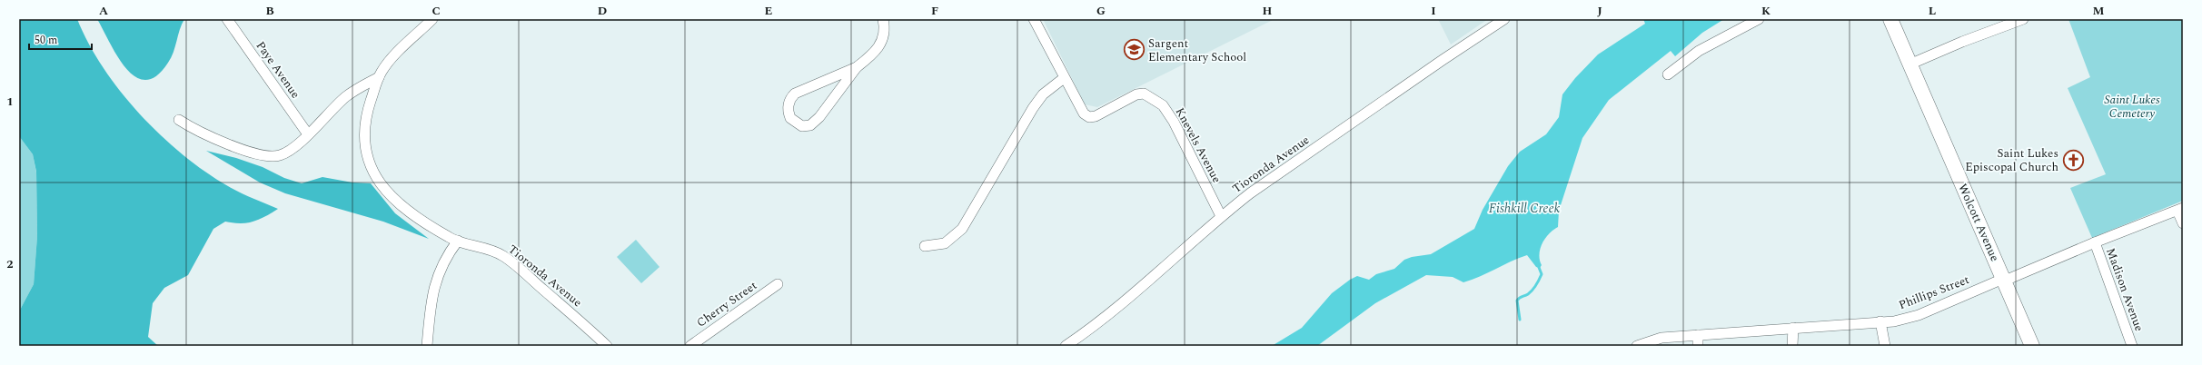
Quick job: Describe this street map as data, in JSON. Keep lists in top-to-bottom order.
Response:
{
  "streets": {
    "main road": ["Wolcott Avenue"],
    "street": [
      "Paye Avenue",
      "Knevels Avenue",
      "Tioronda Avenue",
      "Madison Avenue",
      "Phillips Street",
      "Cherry Street"
    ]
  },
  "crossings": [
    ["Knevels Avenue", "Tioronda Avenue"],
    ["Wolcott Avenue", "Phillips Street"],
    ["Madison Avenue", "Phillips Street"]
  ],
  "water": ["Fishkill Creek"],
  "parks": ["Saint Lukes Cemetery"],
  "places": {
    "school or university": ["Sargent Elementary School"],
    "church": ["Saint Lukes Episcopal Church"]
  },
  "scale_bar": "50 m",
  "grid": {
    "columns": [
      "A",
      "B",
      "C",
      "D",
      "E",
      "F",
      "G",
      "H",
      "I",
      "J",
      "K",
      "L",
      "M"
    ],
    "rows": ["1", "2"]
  }
}
